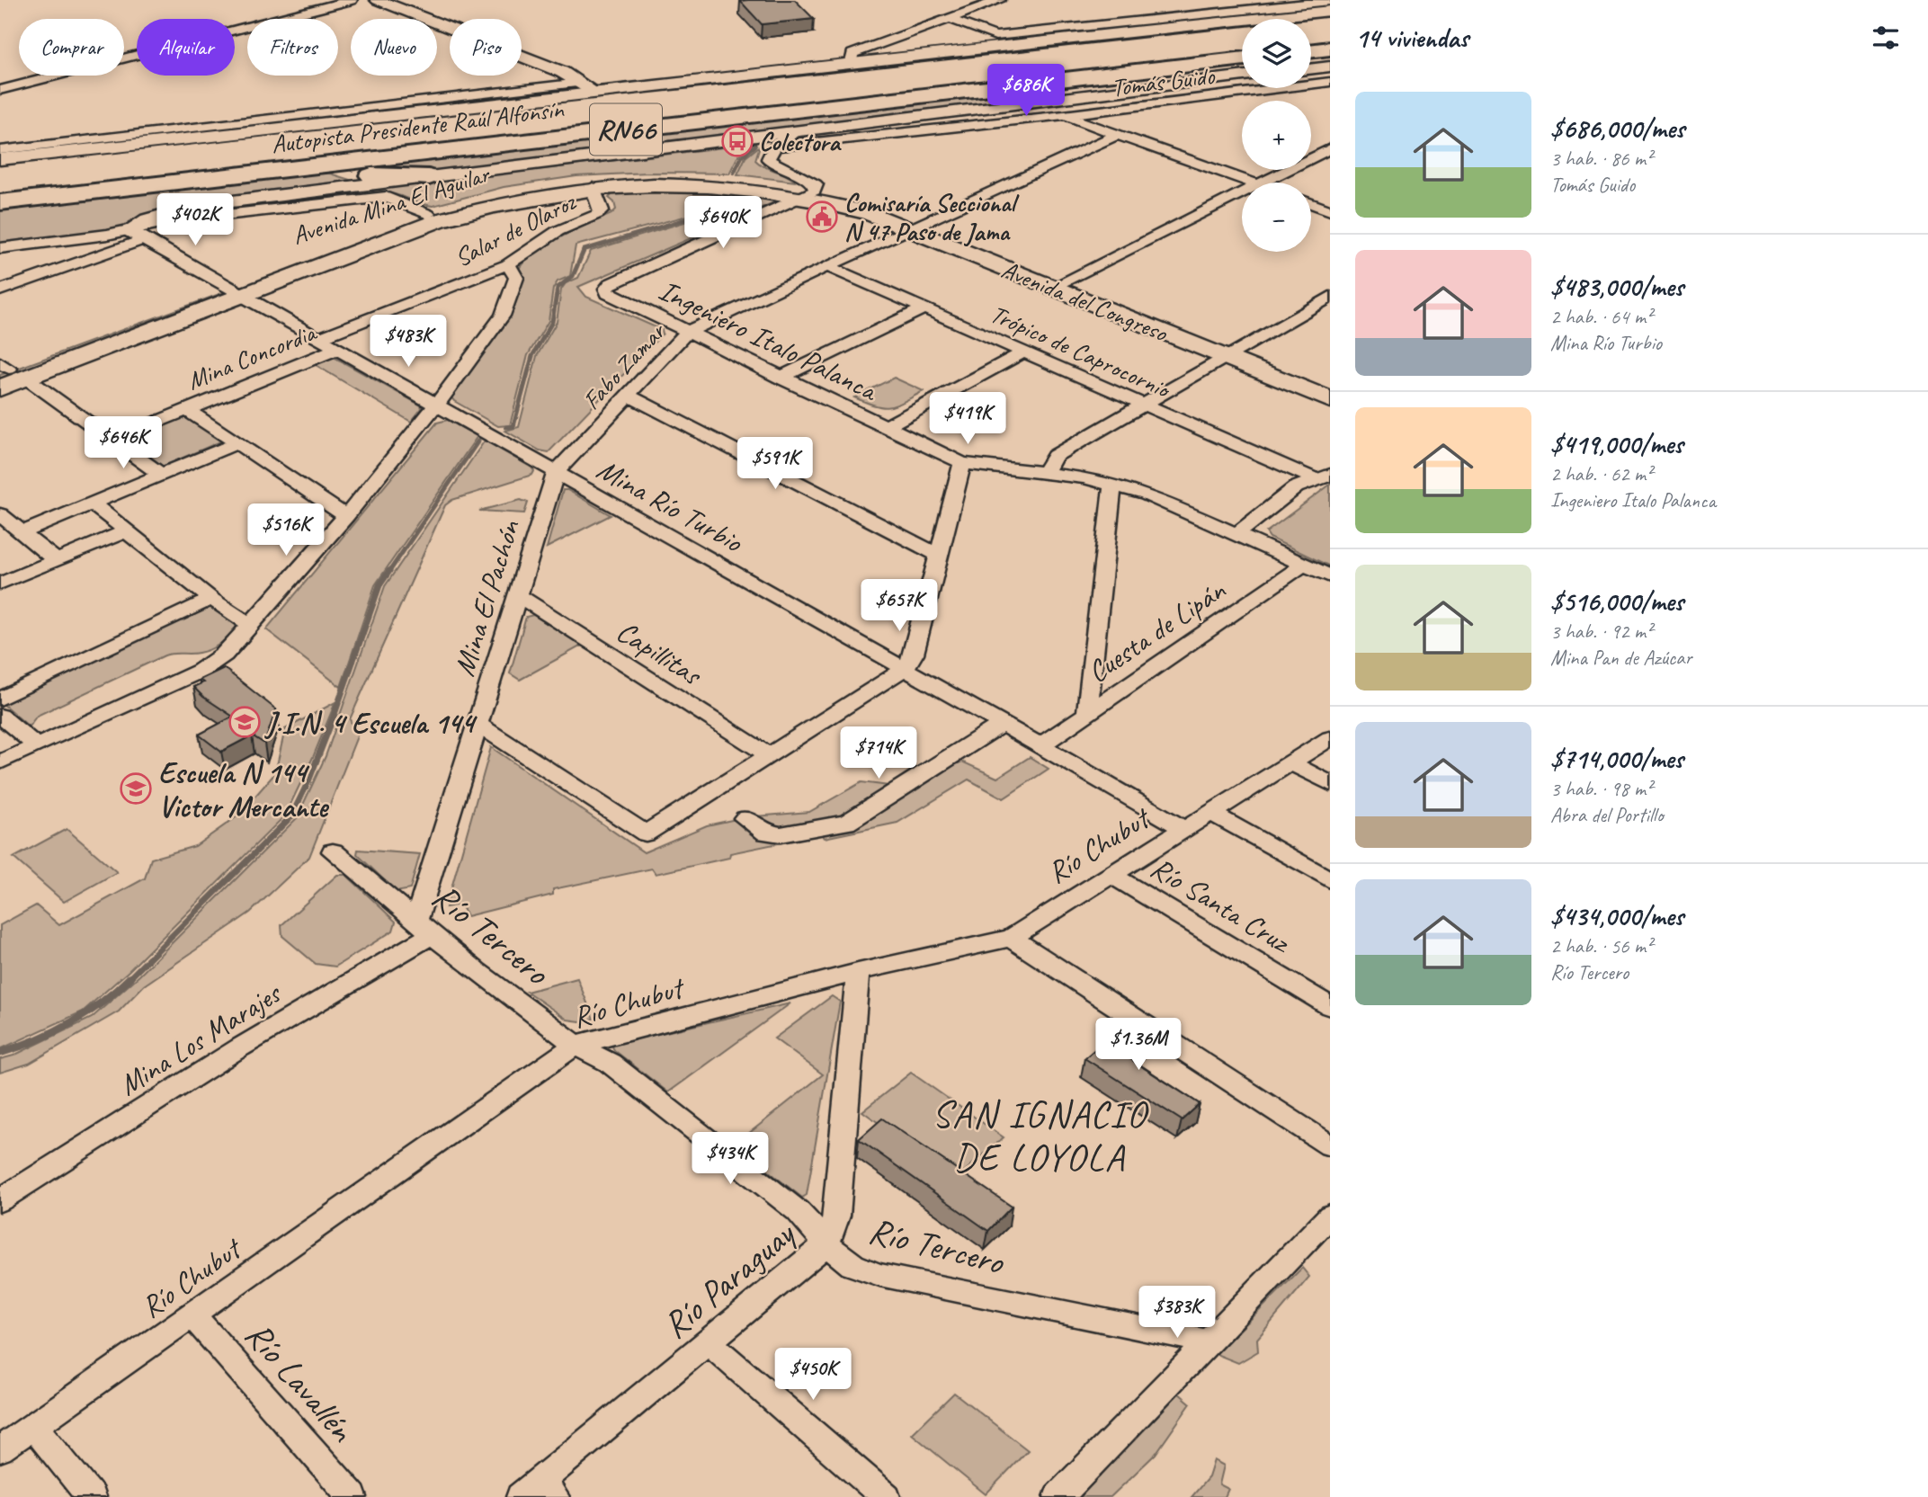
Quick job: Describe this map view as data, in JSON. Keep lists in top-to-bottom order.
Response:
{
  "streets": {
    "highway": ["Autopista Presidente Raúl Alfonsín", "RN66"],
    "main road": ["Avenida Mina El Aguilar", "Avenida del Congreso"],
    "street": [
      "Tomás Guido",
      "Salar de Olaroz",
      "Ingeniero Italo Palanca",
      "Trópico de Caprocornio",
      "Mina Concordia",
      "Fabo Zamar",
      "Mina Río Turbio",
      "Mina El Pachón",
      "Cuesta de Lipán",
      "Capillitas",
      "Río Chubut",
      "Río Santa Cruz",
      "Río Tercero",
      "Mina Los Marajes",
      "Río Paraguay",
      "Río Lavallén"
    ]
  },
  "crossings": [
    ["Avenida Mina El Aguilar", "Salar de Olaroz"],
    ["Avenida Mina El Aguilar", "Avenida del Congreso"],
    ["Avenida Mina El Aguilar", "Mina Río Turbio"],
    ["Salar de Olaroz", "Mina Río Turbio"],
    ["Avenida del Congreso", "Fabo Zamar"],
    ["Ingeniero Italo Palanca", "Fabo Zamar"],
    ["Ingeniero Italo Palanca", "Cuesta de Lipán"],
    ["Trópico de Caprocornio", "Fabo Zamar"],
    ["Mina Concordia", "Mina Río Turbio"],
    ["Fabo Zamar", "Mina Río Turbio"],
    ["Fabo Zamar", "Mina El Pachón"],
    ["Mina Río Turbio", "Mina El Pachón"],
    ["Mina Río Turbio", "Cuesta de Lipán"],
    ["Mina Río Turbio", "Río Chubut"],
    ["Mina El Pachón", "Capillitas"],
    ["Mina El Pachón", "Río Tercero"],
    ["Mina El Pachón", "Mina Los Marajes"],
    ["Río Chubut", "Río Santa Cruz"],
    ["Río Chubut", "Río Tercero"],
    ["Río Chubut", "Río Paraguay"],
    ["Río Chubut", "Río Lavallén"],
    ["Río Tercero", "Mina Los Marajes"],
    ["Río Tercero", "Río Paraguay"]
  ],
  "districts": ["SAN IGNACIO DE LOYOLA"],
  "places": {
    "bus stop": ["Colectora"],
    "public building": ["Comisaría Seccional N 47 Paso de Jama"],
    "school or university": ["J.I.N. 4 Escuela 144", "Escuela N 144 Victor Mercante"]
  },
  "page": {
    "heading": "14 viviendas",
    "map_buttons": ["+", "−"],
    "chip": [
      "Comprar",
      "Alquilar",
      "Filtros",
      "Nuevo",
      "Piso"
    ],
    "price": [
      "$686K",
      "$402K",
      "$640K",
      "$483K",
      "$419K",
      "$646K",
      "$591K",
      "$516K",
      "$657K",
      "$714K",
      "$1.36M",
      "$434K",
      "$383K",
      "$450K"
    ],
    "list": [
      {
        "name": "$686,000/mes",
        "note": "3 hab. · 86 m² · Tomás Guido"
      },
      {
        "name": "$483,000/mes",
        "note": "2 hab. · 64 m² · Mina Río Turbio"
      },
      {
        "name": "$419,000/mes",
        "note": "2 hab. · 62 m² · Ingeniero Italo Palanca"
      },
      {
        "name": "$516,000/mes",
        "note": "3 hab. · 92 m² · Mina Pan de Azúcar"
      },
      {
        "name": "$714,000/mes",
        "note": "3 hab. · 98 m² · Abra del Portillo"
      },
      {
        "name": "$434,000/mes",
        "note": "2 hab. · 56 m² · Río Tercero"
      }
    ]
  }
}
